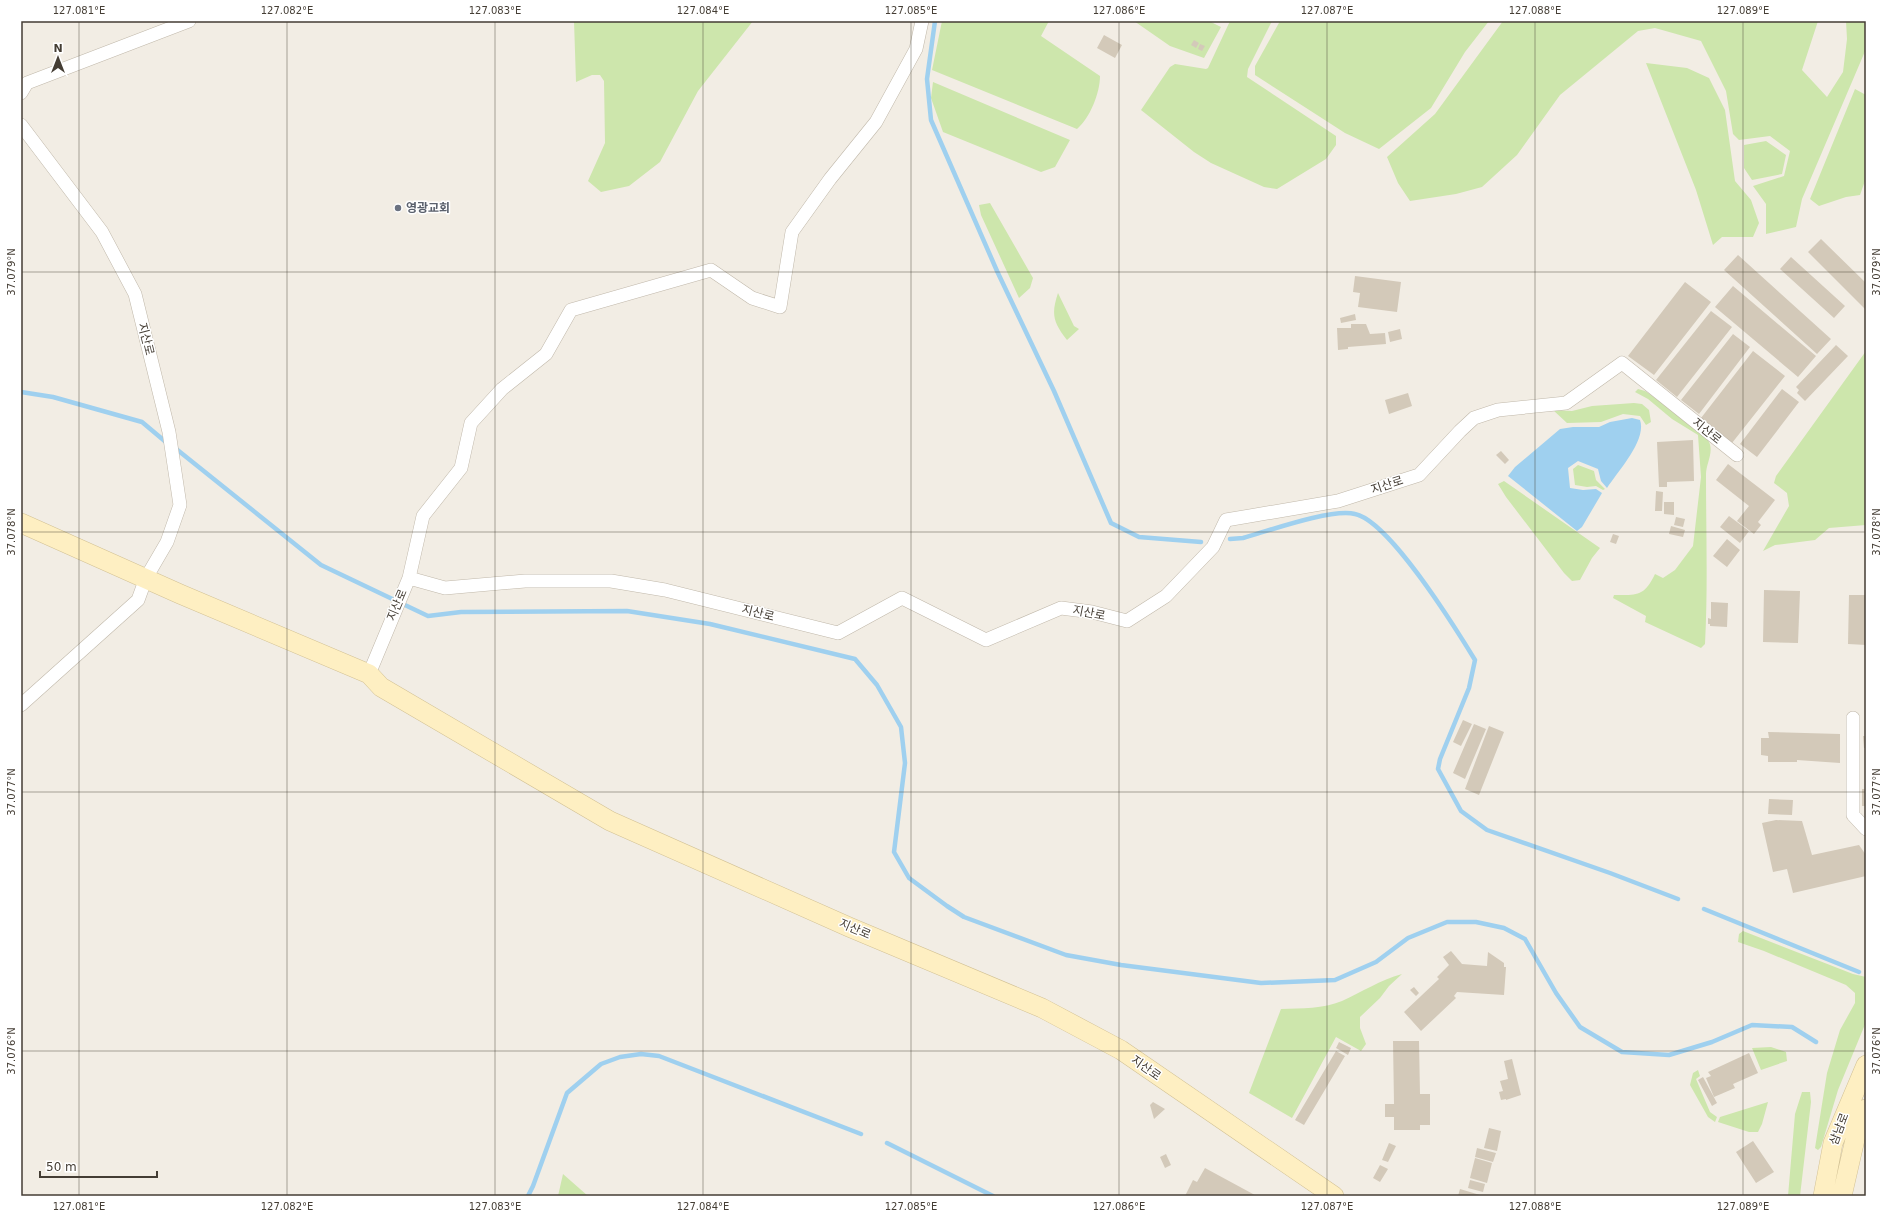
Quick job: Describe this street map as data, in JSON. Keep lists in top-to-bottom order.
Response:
{
  "streets": {
    "main road": ["지산로", "삼남로"]
  },
  "places": ["영광교회"],
  "scale_bar": "50 m",
  "north": "top",
  "coordinates": [
    "127.081°E",
    "127.082°E",
    "127.083°E",
    "127.084°E",
    "127.085°E",
    "127.086°E",
    "127.087°E",
    "127.088°E",
    "127.089°E",
    "37.079°N",
    "37.078°N",
    "37.077°N",
    "37.076°N"
  ]
}
